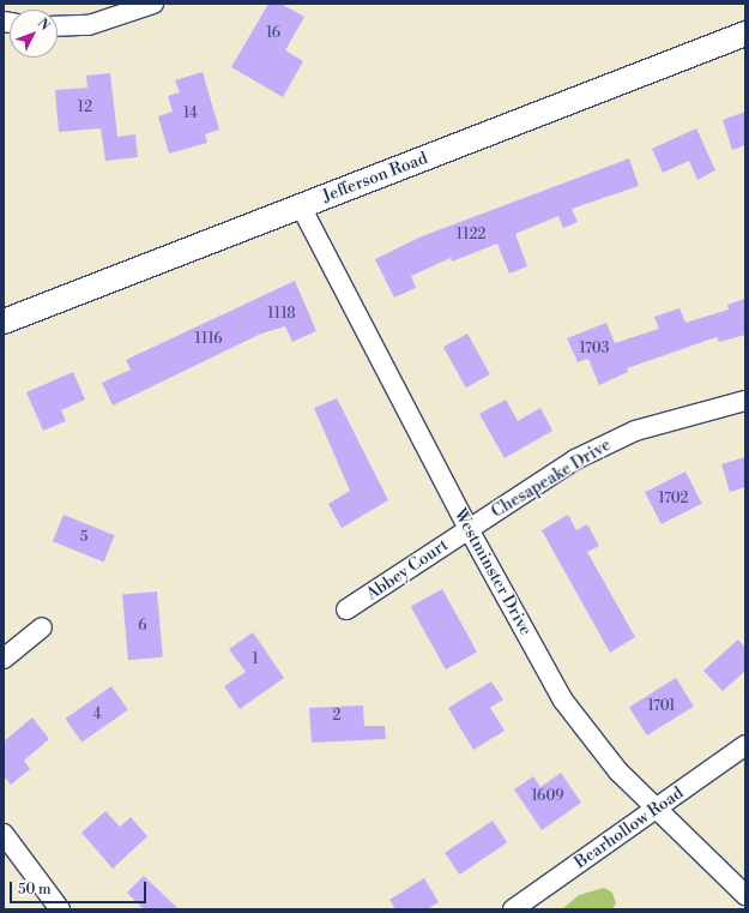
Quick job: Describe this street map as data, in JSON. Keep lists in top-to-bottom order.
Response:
{
  "streets": {
    "street": [
      "Jefferson Road",
      "Chesapeake Drive",
      "Abbey Court",
      "Westminster Drive",
      "Bearhollow Road"
    ]
  },
  "crossings": [
    ["Jefferson Road", "Westminster Drive"],
    ["Chesapeake Drive", "Abbey Court"],
    ["Chesapeake Drive", "Westminster Drive"],
    ["Abbey Court", "Westminster Drive"],
    ["Westminster Drive", "Bearhollow Road"]
  ],
  "house_numbers": [
    "16",
    "12",
    "14",
    "1122",
    "1118",
    "1116",
    "1703",
    "1702",
    "5",
    "6",
    "1",
    "1701",
    "4",
    "2",
    "1609"
  ],
  "scale_bar": "50 m",
  "north": "top right"
}
